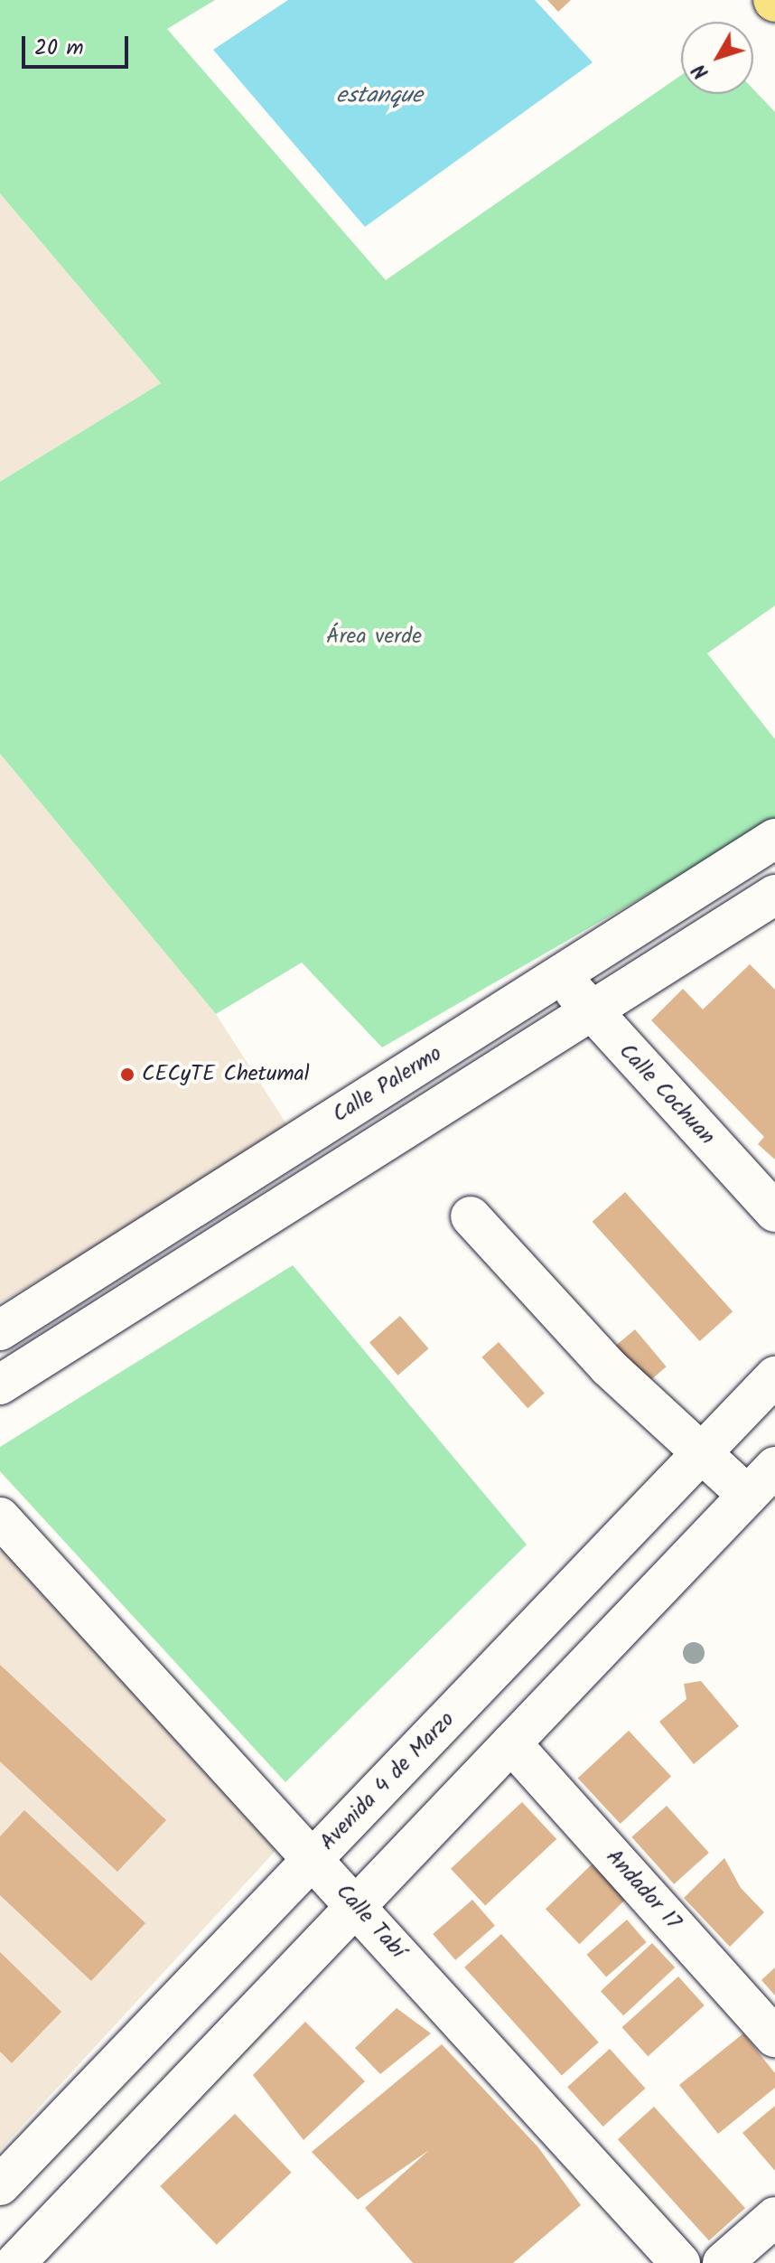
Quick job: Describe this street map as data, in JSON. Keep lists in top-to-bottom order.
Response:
{
  "streets": {
    "street": [
      "Calle Palermo",
      "Calle Cochuan",
      "Avenida 4 de Marzo",
      "Andador 17",
      "Calle Tabí"
    ]
  },
  "crossings": [
    ["Calle Palermo", "Calle Cochuan"],
    ["Avenida 4 de Marzo", "Calle Tabí"]
  ],
  "water": ["estanque"],
  "parks": ["Área verde"],
  "places": ["CECyTE Chetumal"],
  "scale_bar": "20 m",
  "north": "bottom left"
}
